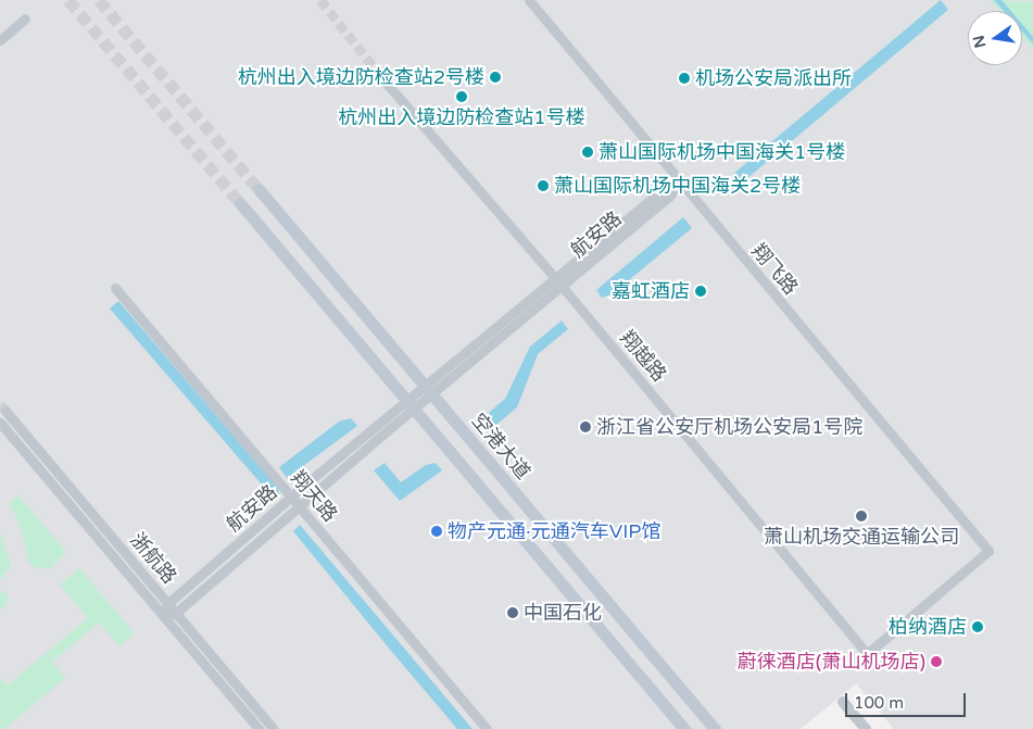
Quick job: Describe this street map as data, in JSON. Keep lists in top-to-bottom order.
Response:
{
  "streets": {
    "main road": ["空港大道"],
    "street": [
      "航安路",
      "翔飞路",
      "翔越路",
      "翔天路",
      "浙航路"
    ]
  },
  "crossings": [
    ["航安路", "翔飞路"],
    ["航安路", "翔越路"],
    ["航安路", "空港大道"],
    ["航安路", "翔天路"],
    ["航安路", "浙航路"],
    ["翔飞路", "翔越路"]
  ],
  "places": [
    "杭州出入境边防检查站2号楼",
    "机场公安局派出所",
    "杭州出入境边防检查站1号楼",
    "萧山国际机场中国海关1号楼",
    "萧山国际机场中国海关2号楼",
    "嘉虹酒店",
    "浙江省公安厅机场公安局1号院",
    "萧山机场交通运输公司",
    "物产元通·元通汽车VIP馆",
    "中国石化",
    "柏纳酒店",
    "蔚徕酒店(萧山机场店)"
  ],
  "scale_bar": "100 m",
  "north": "left"
}
